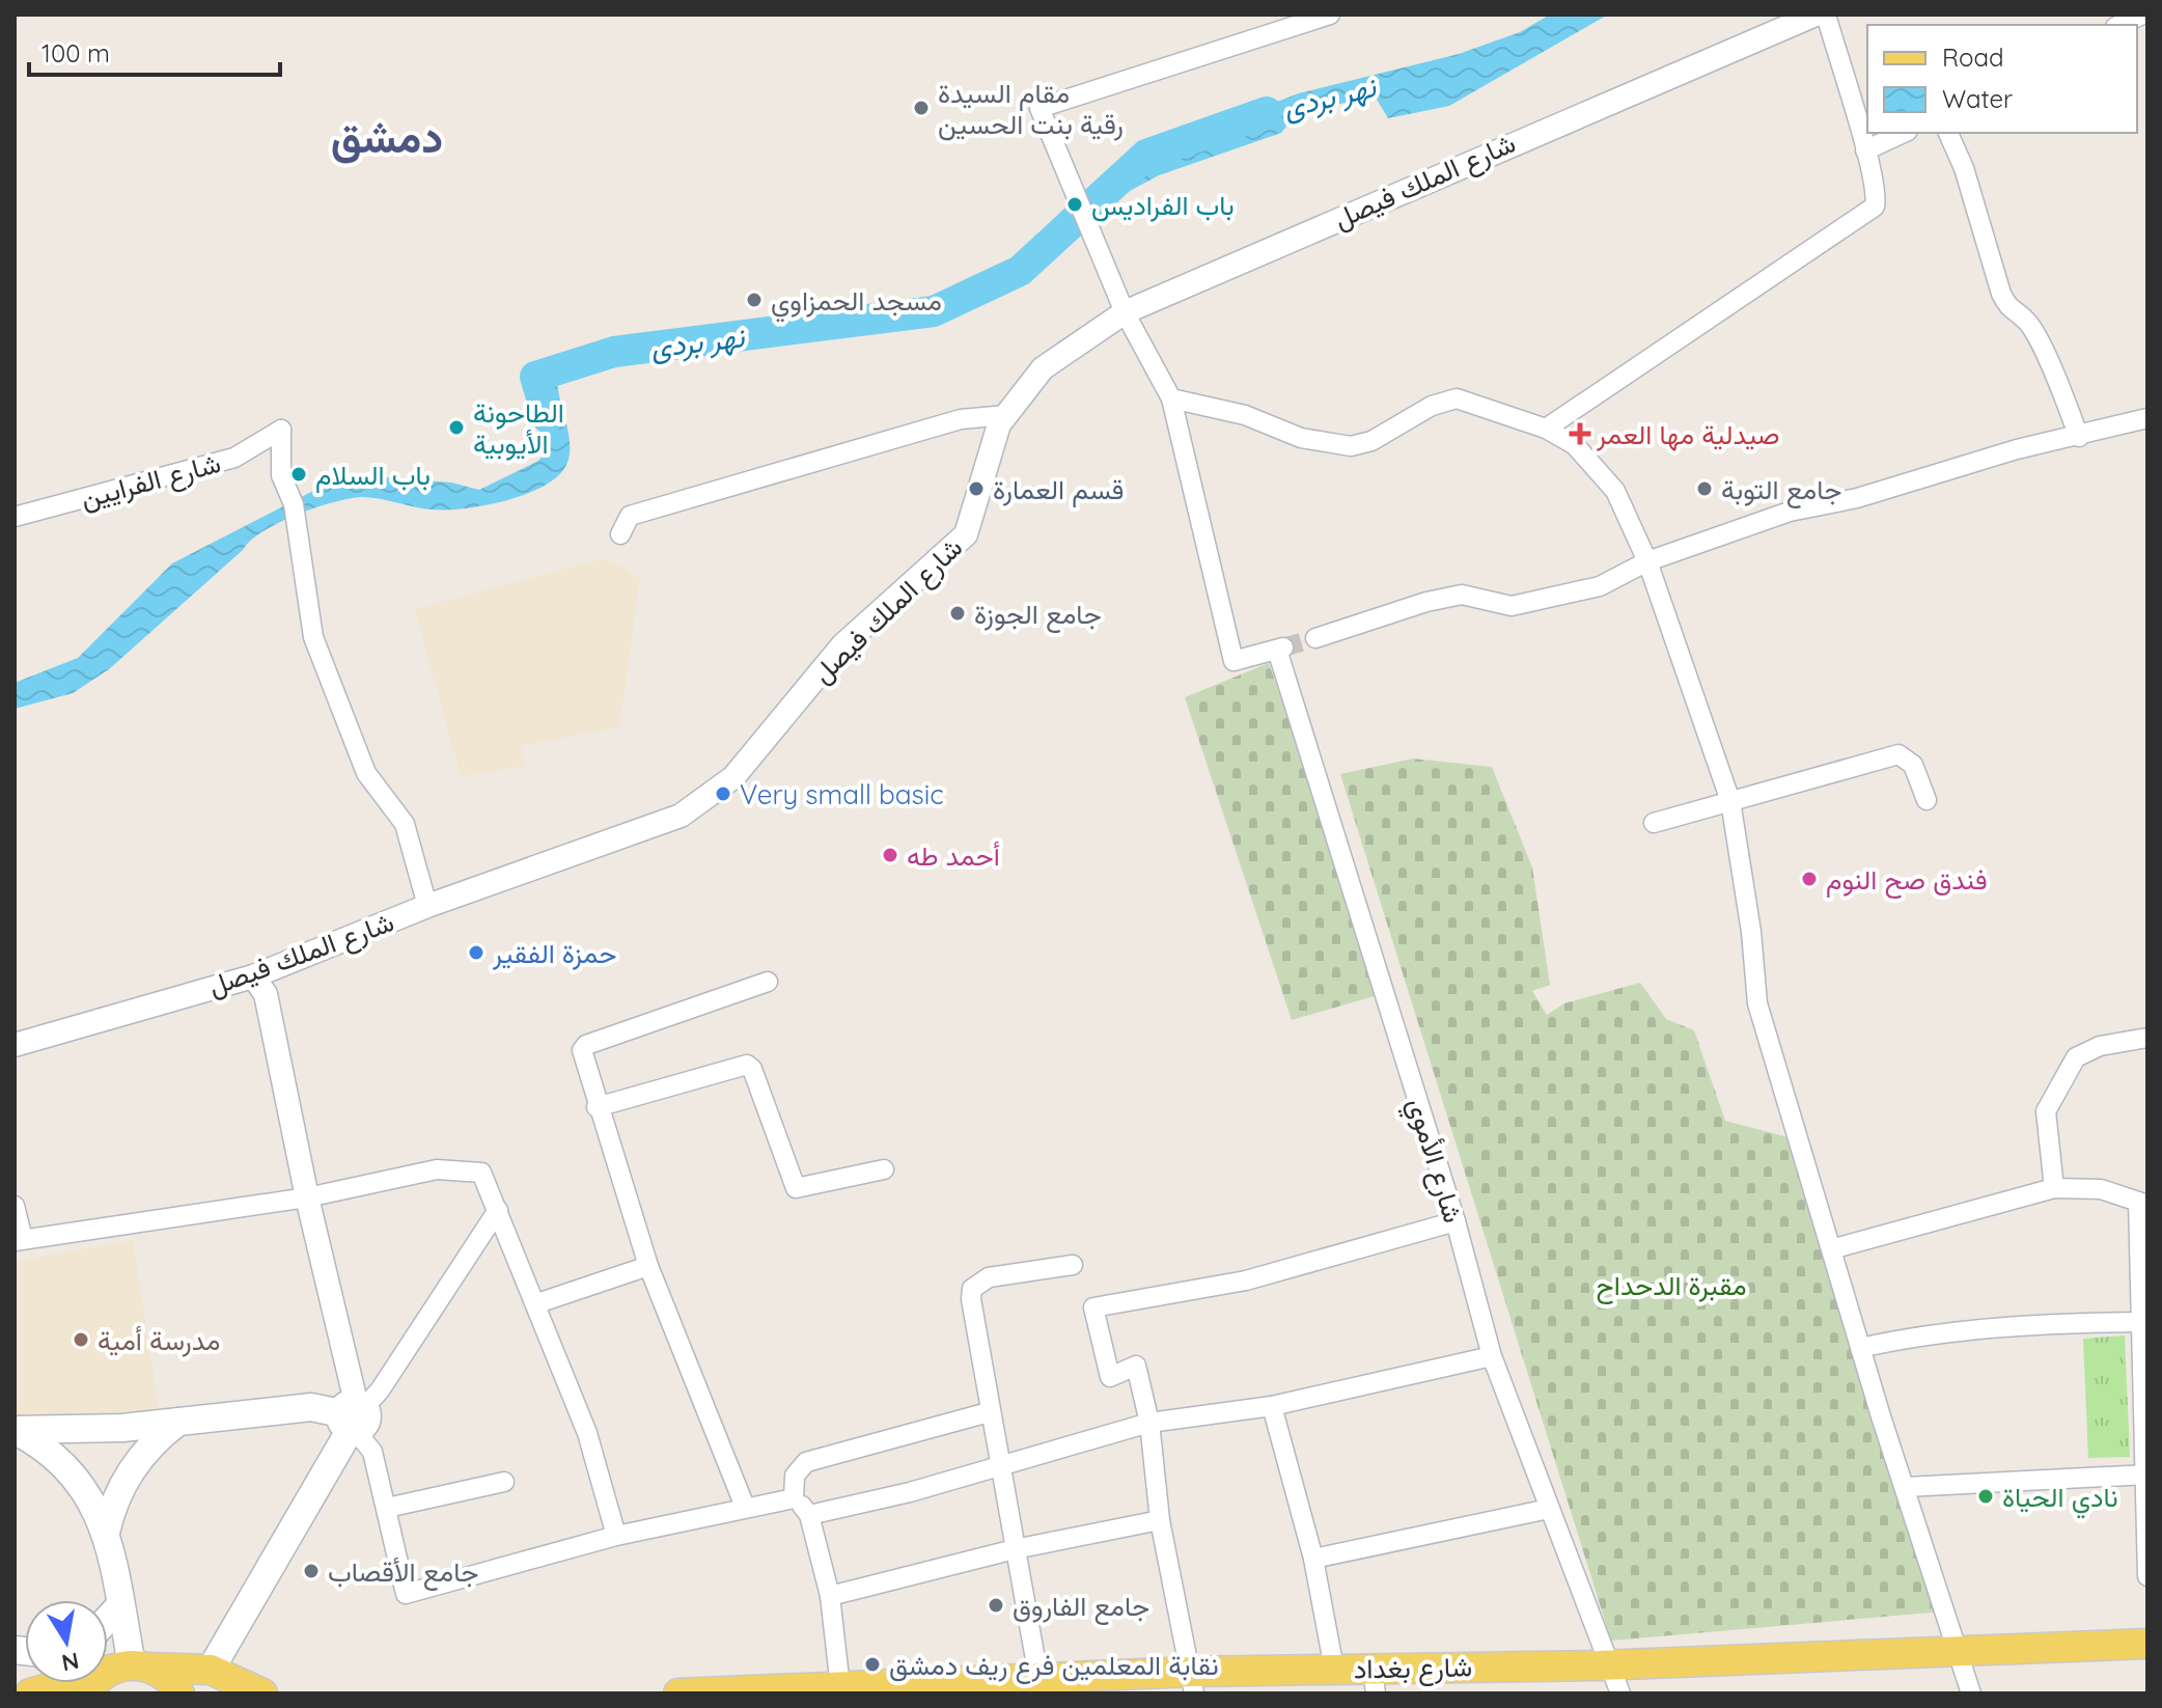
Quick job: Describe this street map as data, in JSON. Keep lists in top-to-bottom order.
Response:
{
  "streets": {
    "main road": ["شارع بغداد"],
    "street": ["شارع الملك فيصل", "شارع الفرايين", "شارع الأموي"]
  },
  "crossings": [
    ["شارع الملك فيصل", "شارع الفرايين"],
    ["شارع الأموي", "شارع بغداد"]
  ],
  "districts": ["دمشق"],
  "water": ["نهر بردى"],
  "parks": ["مقبرة الدحداح"],
  "places": {
    "other": [
      "مقام السيدة رقية بنت الحسين",
      "باب الفراديس",
      "مسجد الحمزاوي",
      "الطاحونة الأيوبية",
      "باب السلام",
      "قسم العمارة",
      "جامع التوبة",
      "جامع الجوزة",
      "Very small basic",
      "أحمد طه",
      "فندق صح النوم",
      "حمزة الفقير",
      "مدرسة أمية",
      "نادي الحياة",
      "جامع الأقصاب",
      "جامع الفاروق",
      "نقابة المعلمين فرع ريف دمشق"
    ],
    "health": ["صيدلية مها العمر"]
  },
  "legend": ["Road", "Water"],
  "scale_bar": "100 m",
  "north": "bottom"
}
